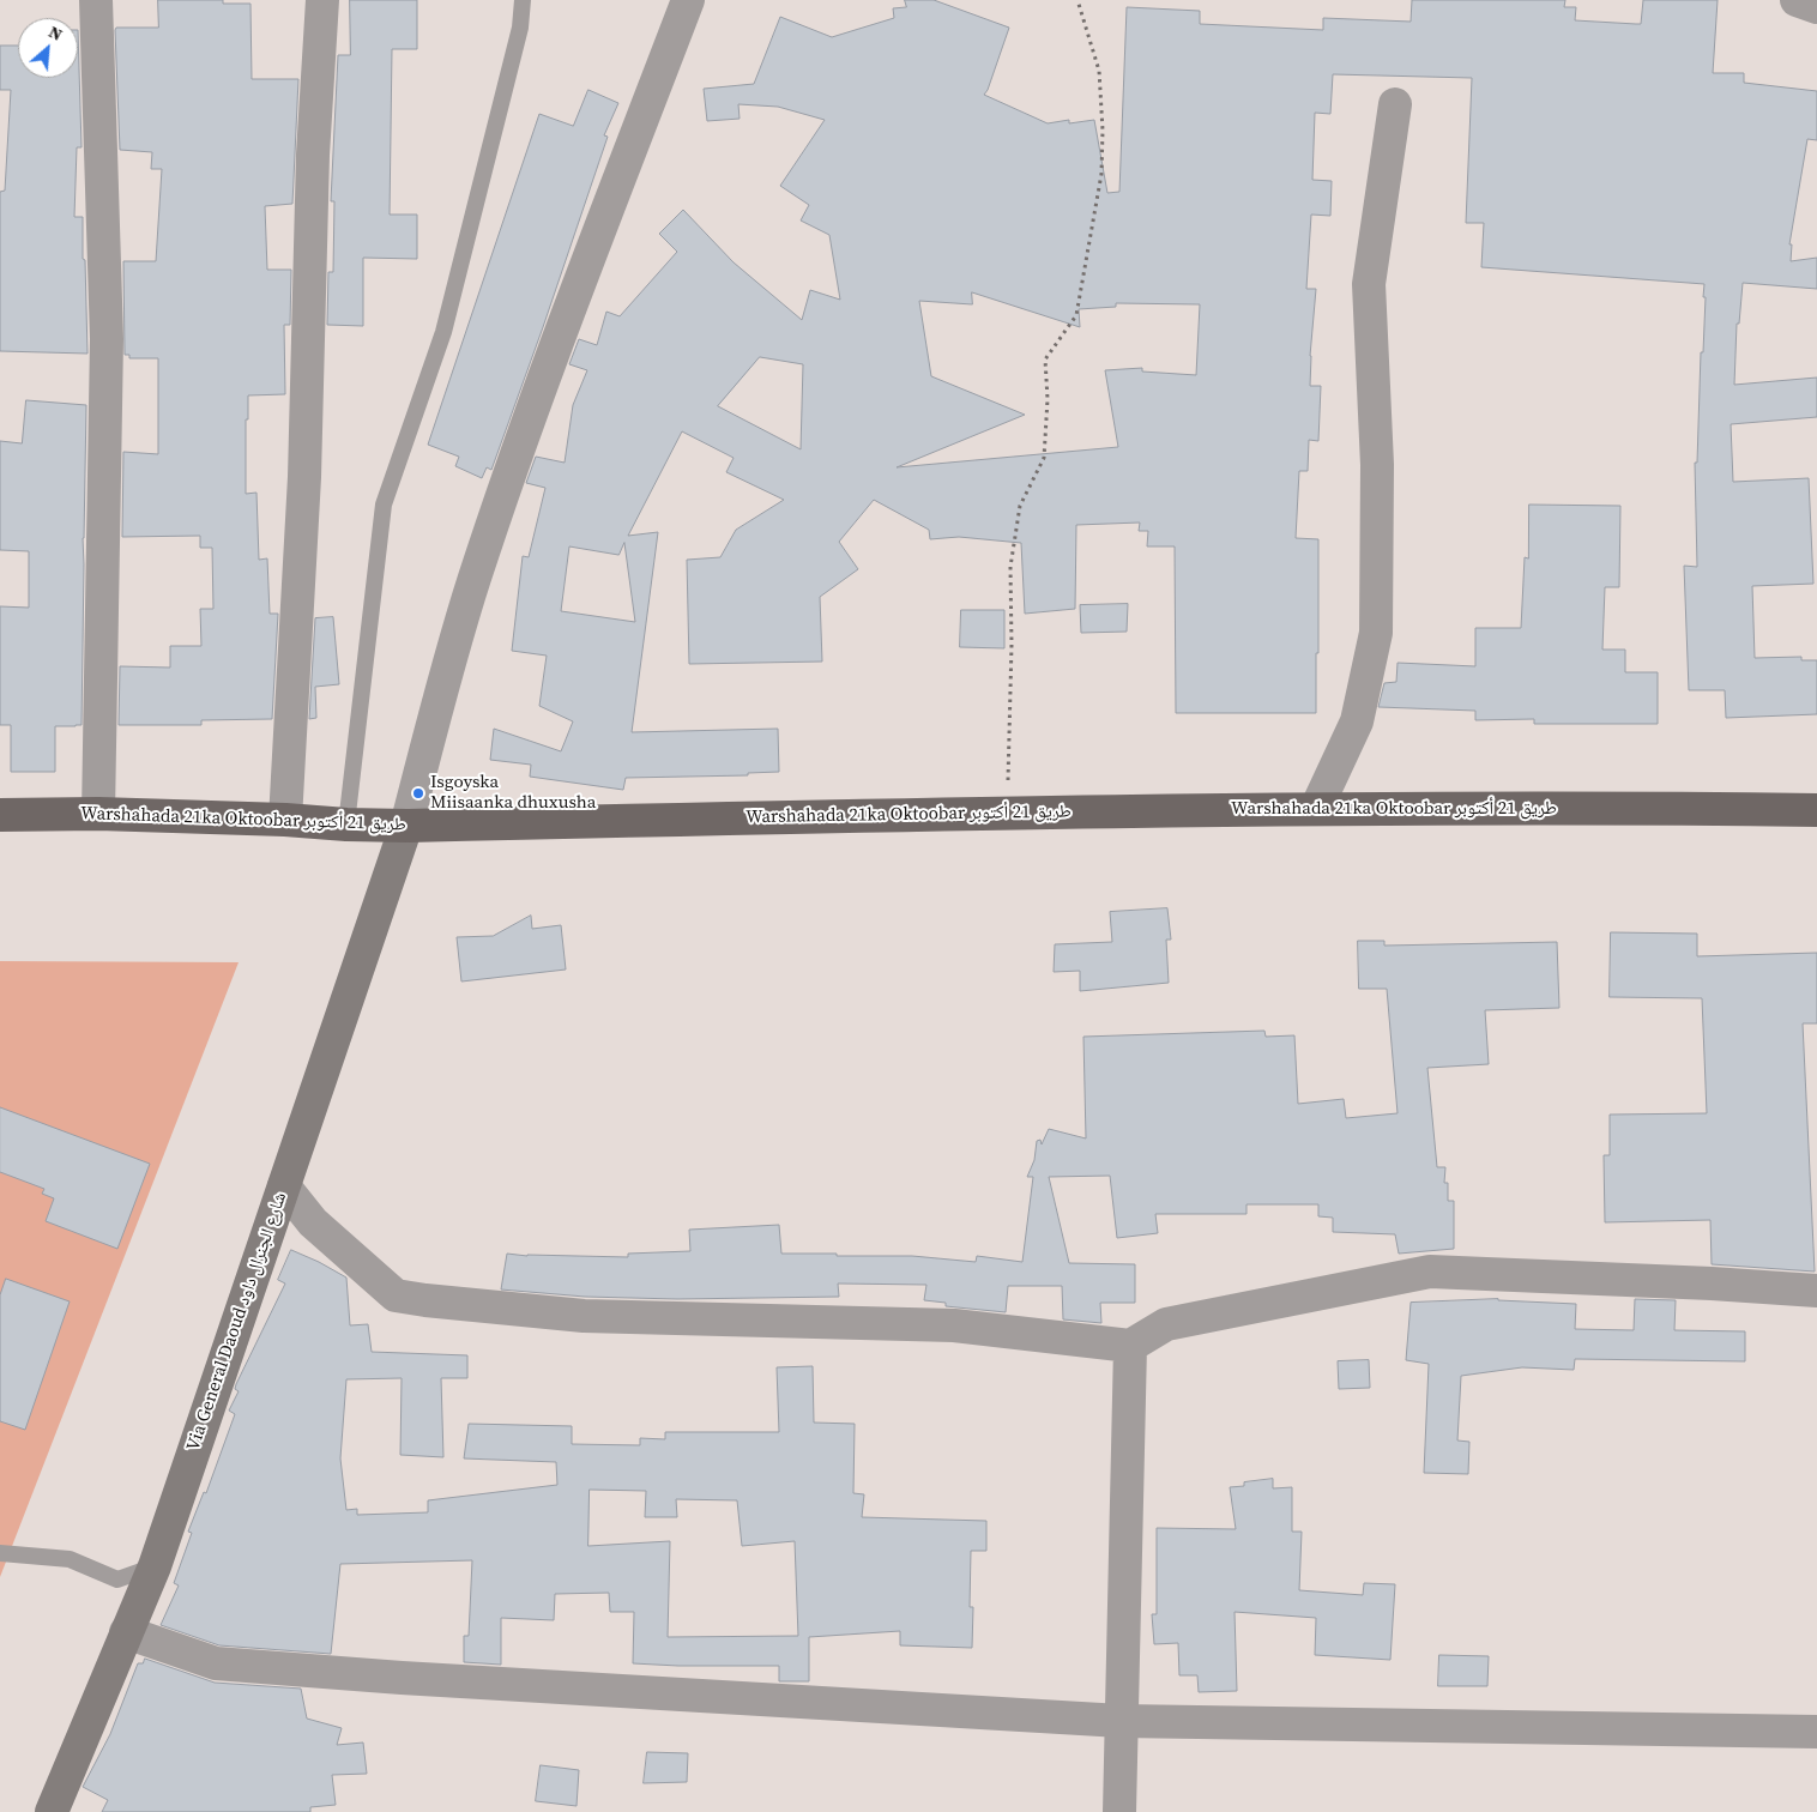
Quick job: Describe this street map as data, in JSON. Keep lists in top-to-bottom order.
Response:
{
  "streets": {
    "main road": ["Warshahada 21ka Oktoobar طريق 21 أكتوبر", "Via General Daoud شارع الجنرال داود"]
  },
  "crossings": [
    ["Warshahada 21ka Oktoobar طريق 21 أكتوبر", "Via General Daoud شارع الجنرال داود"]
  ],
  "places": ["Isgoyska Miisaanka dhuxusha"],
  "north": "top right"
}
